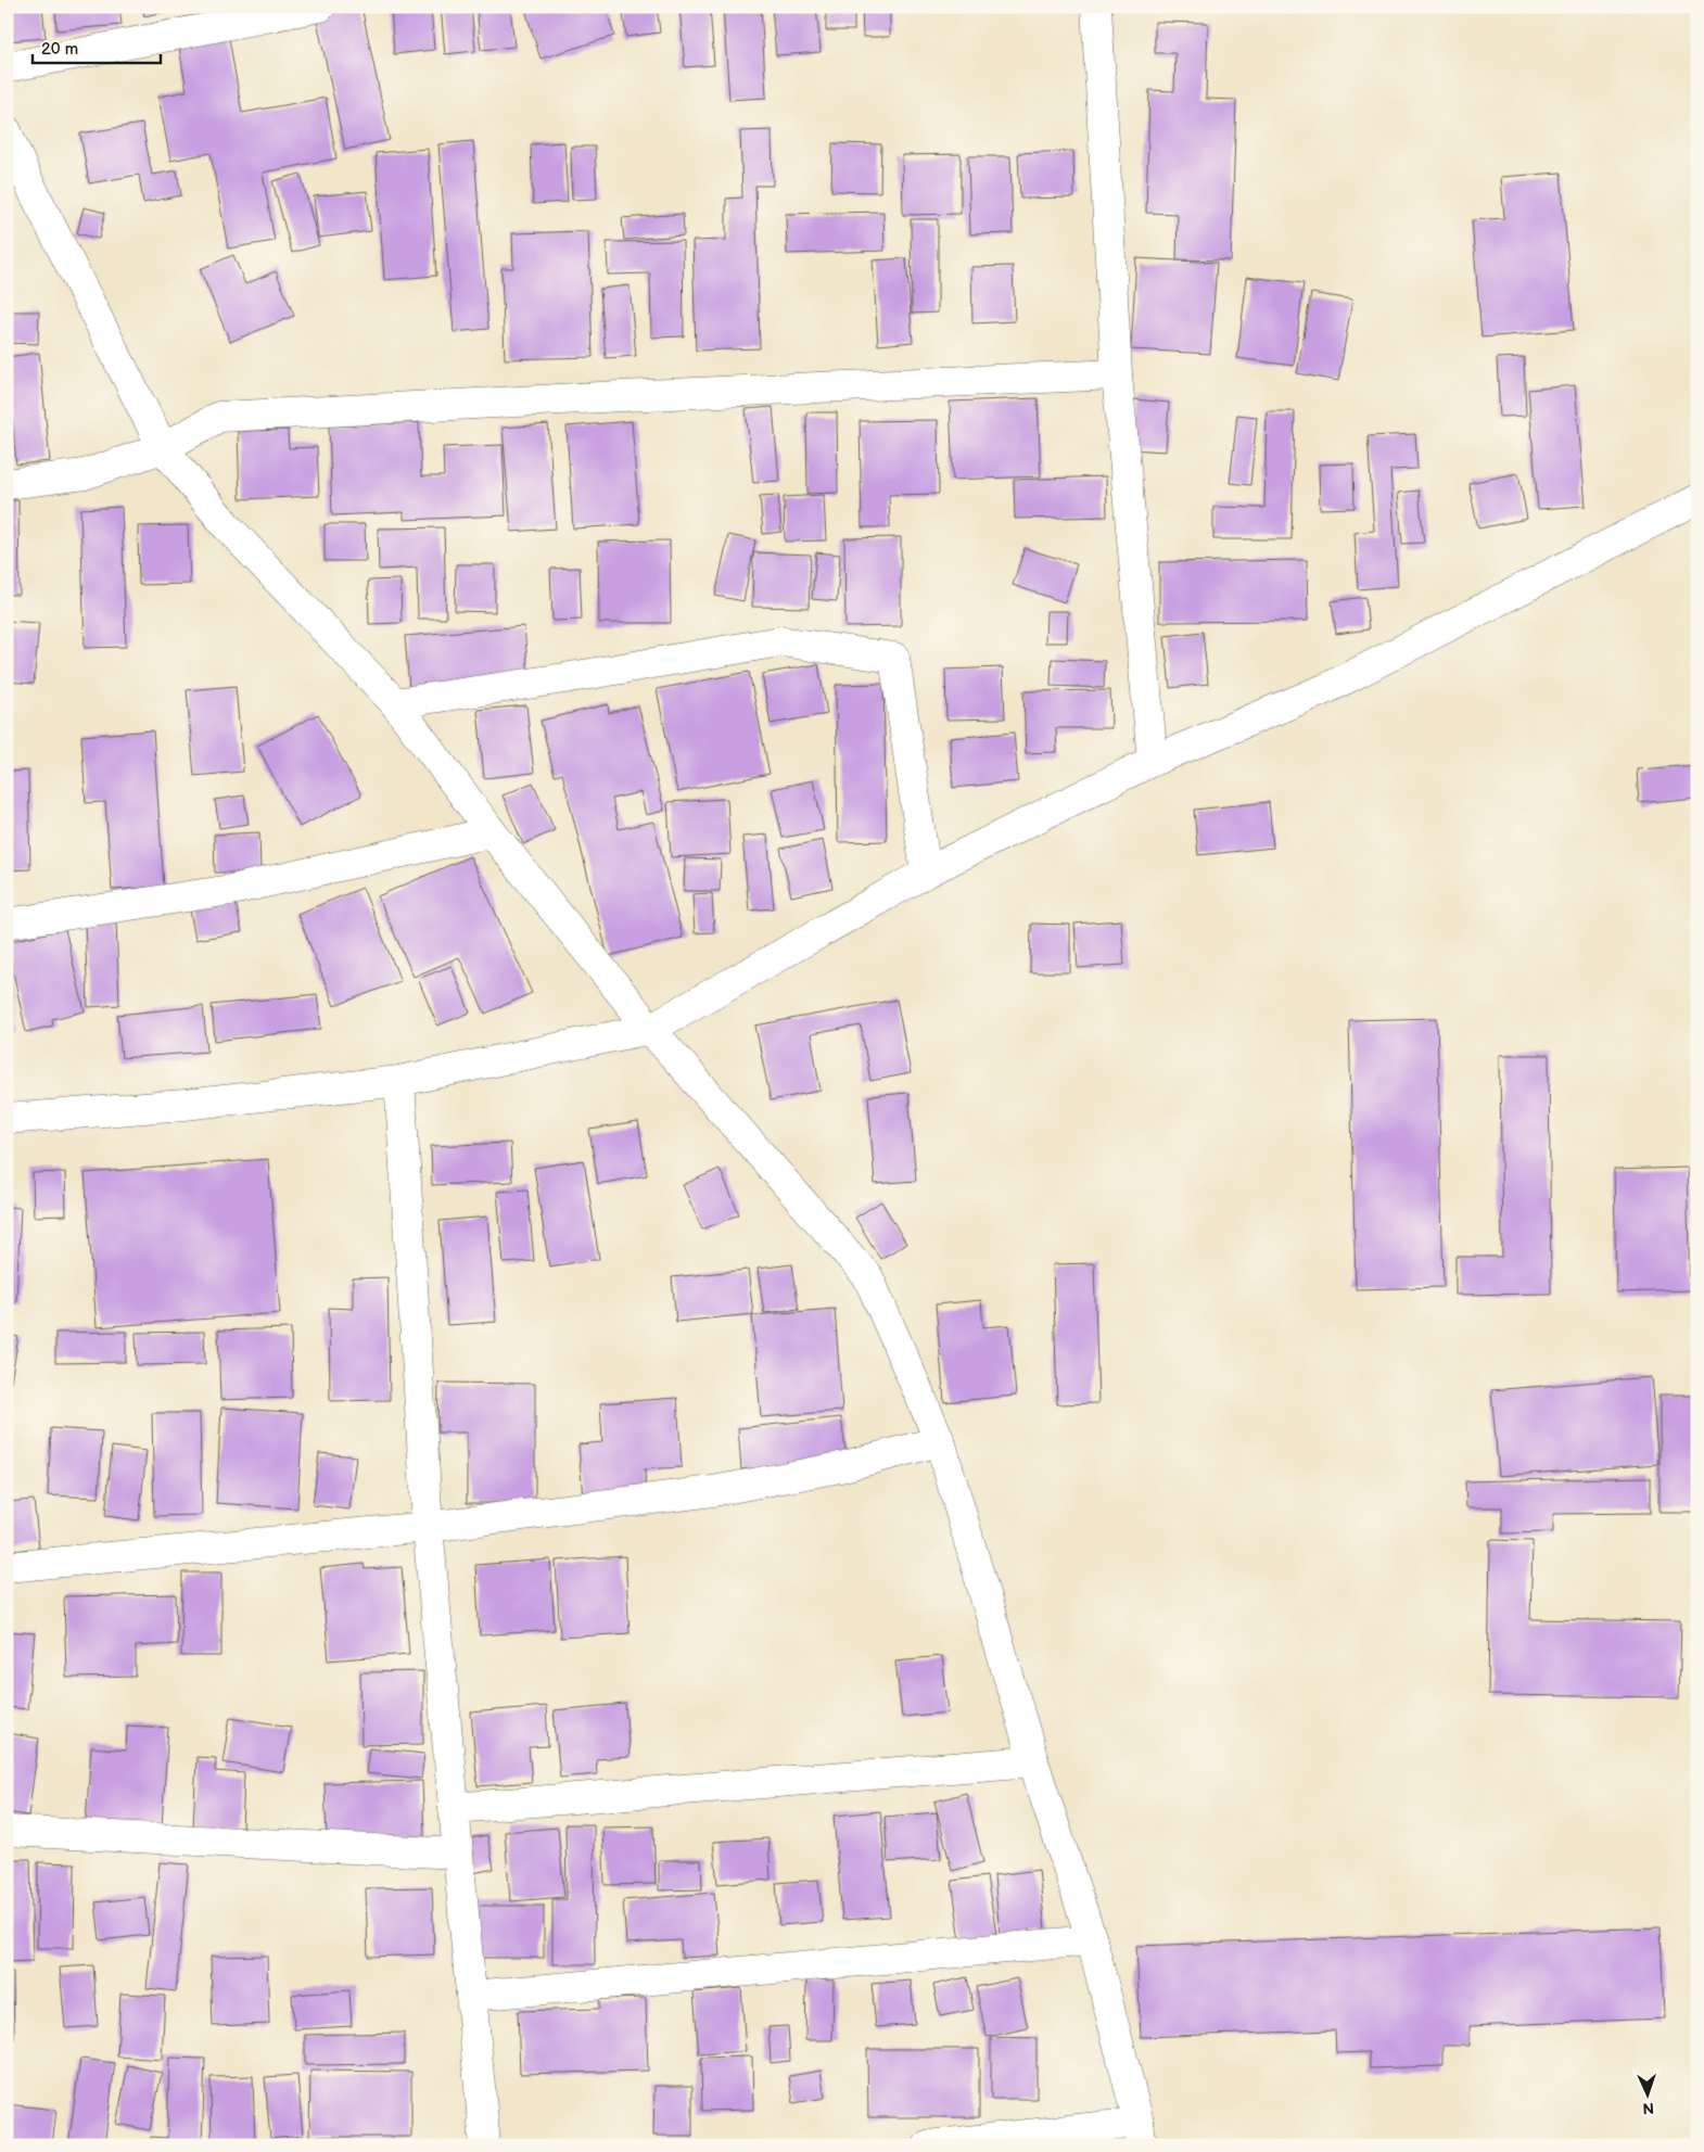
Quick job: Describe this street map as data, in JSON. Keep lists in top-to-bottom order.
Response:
{
  "scale_bar": "20 m",
  "north": "bottom"
}
